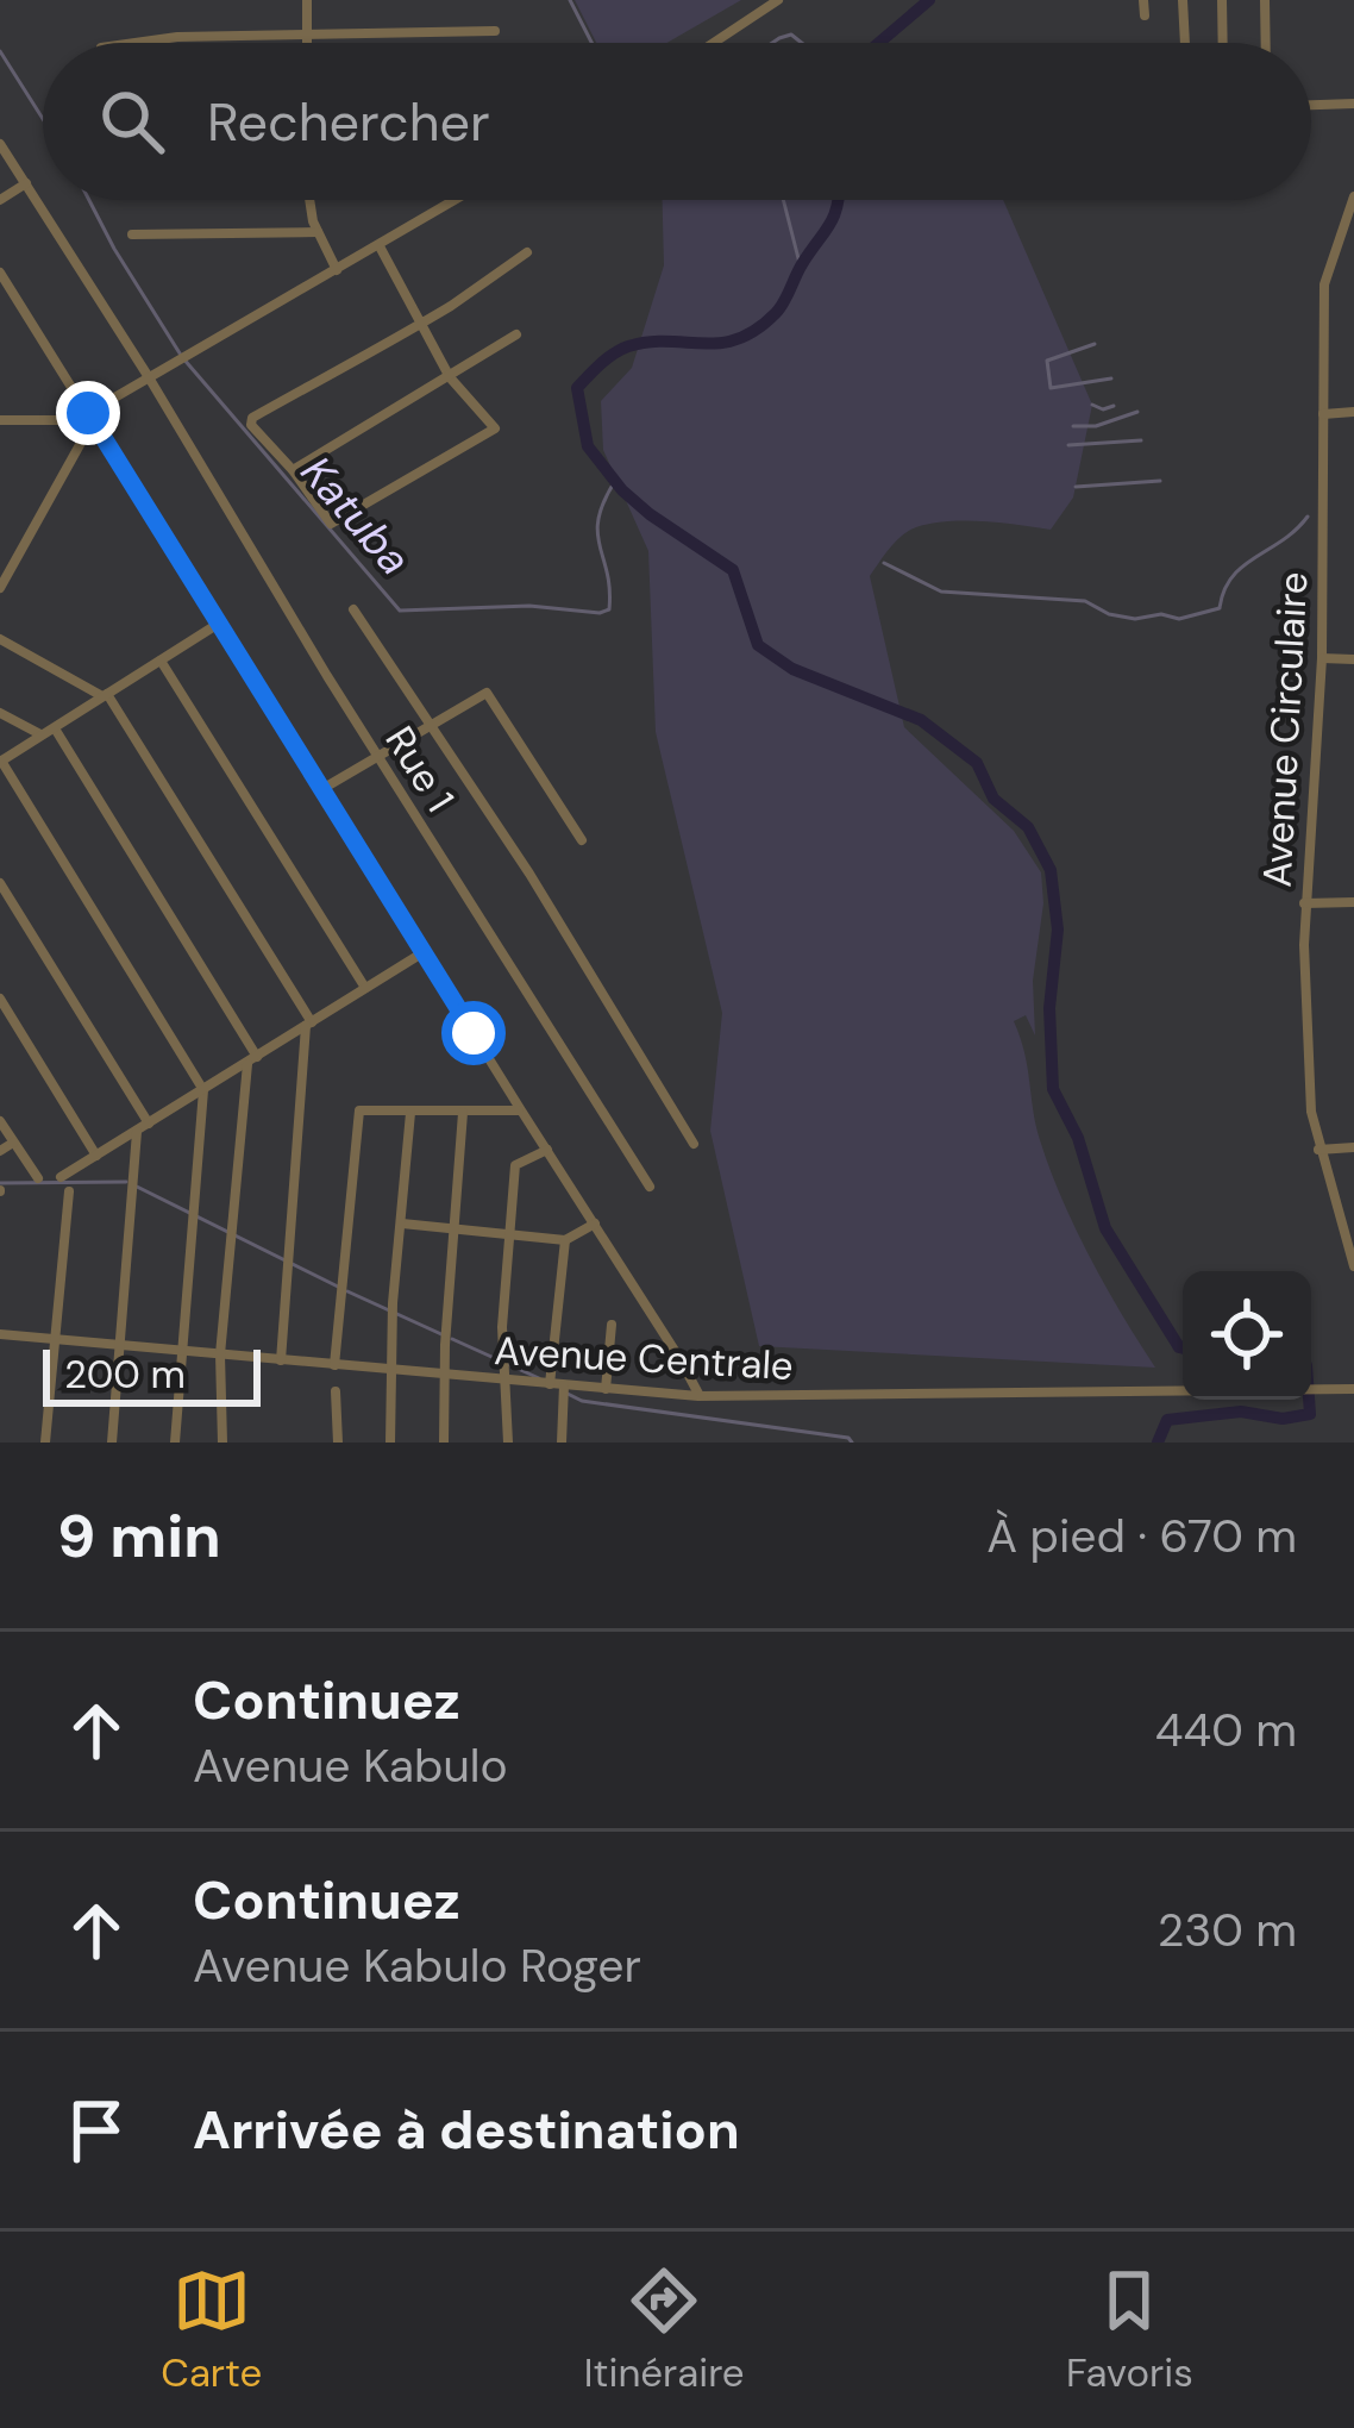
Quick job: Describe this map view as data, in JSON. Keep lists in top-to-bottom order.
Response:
{
  "streets": {
    "street": ["Avenue Circulaire", "Rue 1", "Avenue Centrale"]
  },
  "water": ["Katuba"],
  "scale_bar": "200 m",
  "page": {
    "search": "Rechercher",
    "scale": "200 m",
    "heading": ["9 min", "À pied · 670 m"],
    "list": [
      ["Continuez", "Avenue Kabulo", "440 m"],
      ["Continuez", "Avenue Kabulo Roger", "230 m"],
      "Arrivée à destination"
    ],
    "nav": ["Carte", "Itinéraire", "Favoris"]
  }
}
